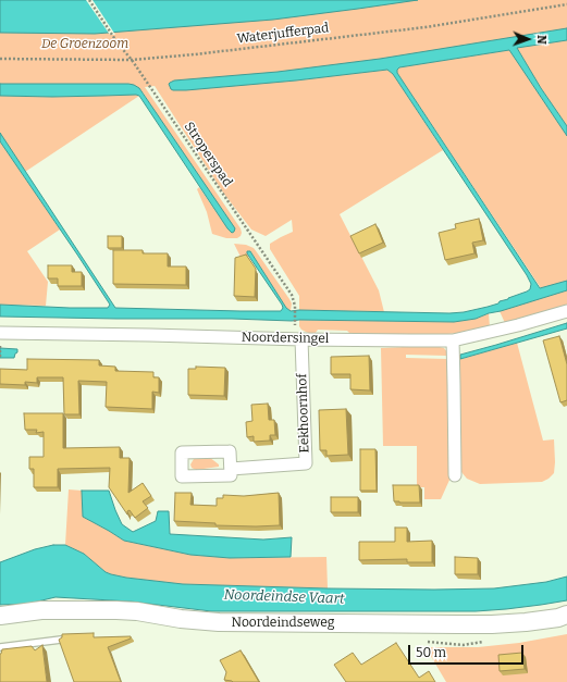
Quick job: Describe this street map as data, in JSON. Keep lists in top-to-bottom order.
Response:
{
  "streets": {
    "street": ["Noordersingel", "Eekhoornhof", "Noordeindseweg"],
    "path": ["Waterjufferpad", "Stroperspad"]
  },
  "crossings": [
    ["Waterjufferpad", "Stroperspad"],
    ["Noordersingel", "Eekhoornhof"]
  ],
  "water": ["Noordeindse Vaart"],
  "parks": ["De Groenzoom"],
  "scale_bar": "50 m",
  "north": "right"
}
